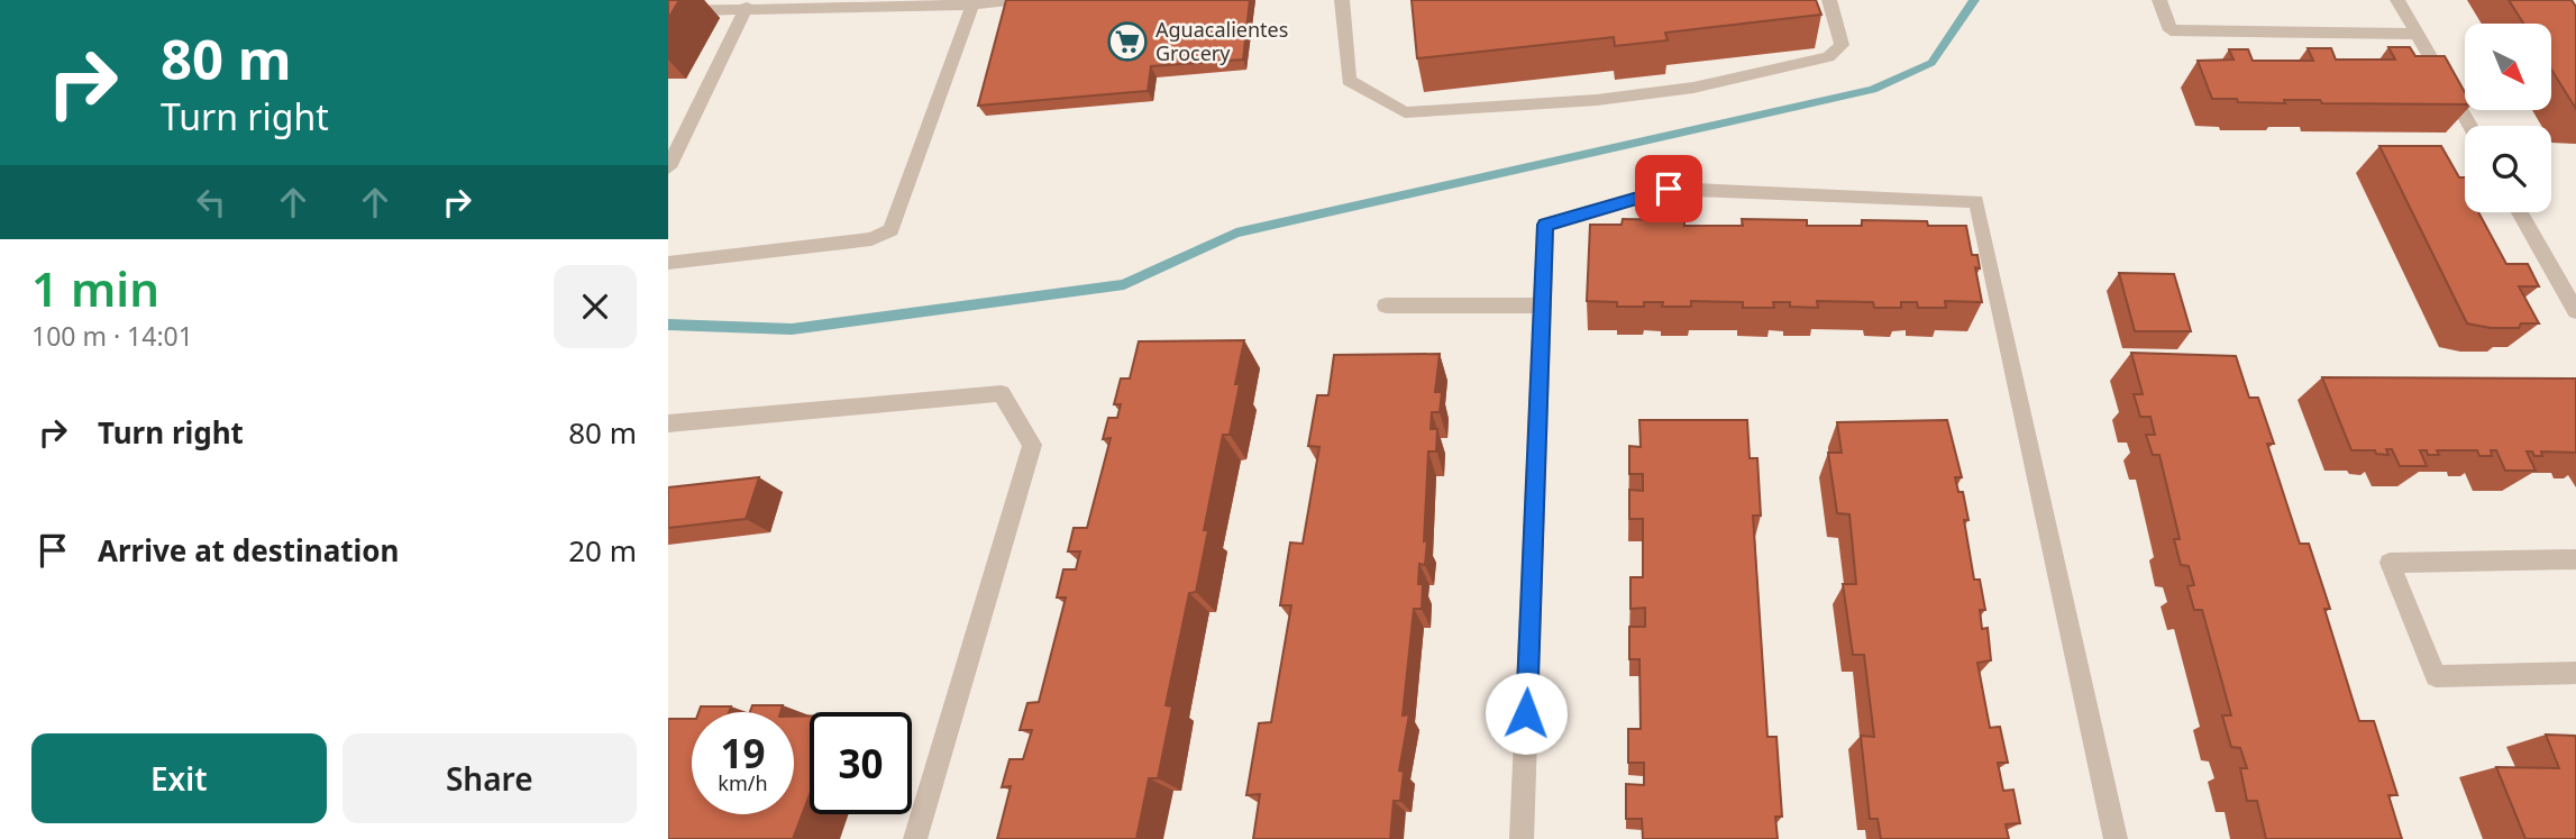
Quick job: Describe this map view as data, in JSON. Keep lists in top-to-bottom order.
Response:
{
  "places": {
    "supermarket": ["Aguacalientes Grocery"]
  },
  "north": "bottom right",
  "page": {
    "turn": ["80 m", "Turn right"],
    "heading": ["1 min", "100 m · 14:01"],
    "list": [
      {
        "name": "Turn right",
        "value": "80 m"
      },
      {
        "name": "Arrive at destination",
        "value": "20 m"
      }
    ],
    "speed": "19 km/h",
    "limit": "30",
    "buttons": ["Exit", "Share"]
  }
}
